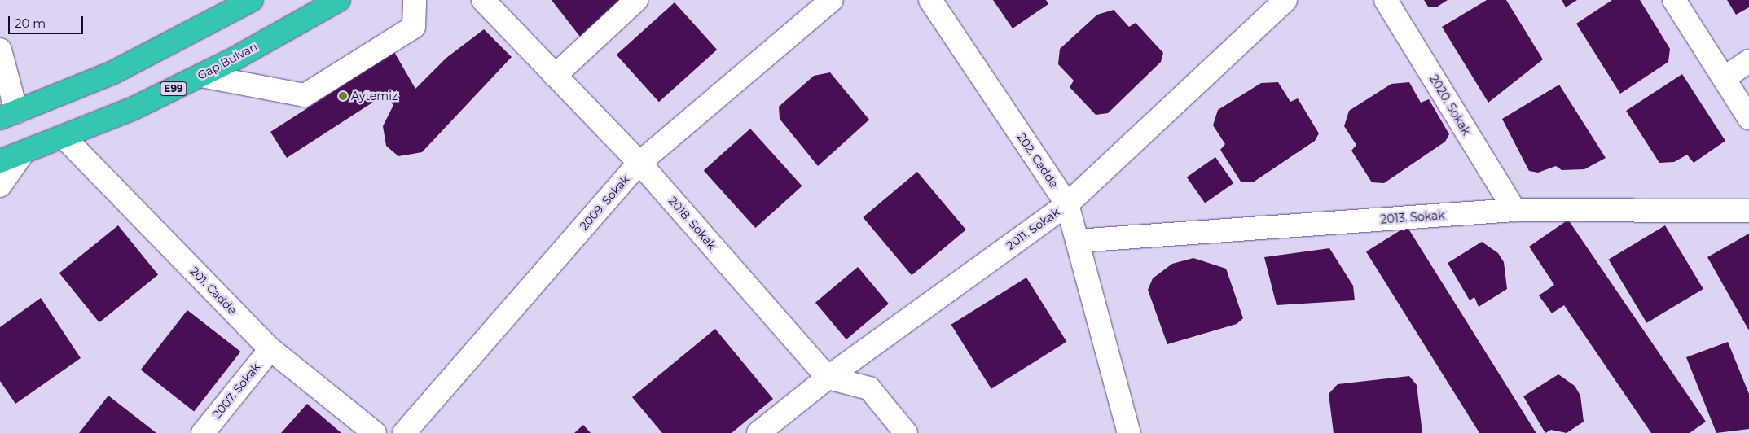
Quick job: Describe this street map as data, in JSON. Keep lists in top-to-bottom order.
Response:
{
  "streets": {
    "highway": ["Gap Bulvarı", "E99"],
    "street": [
      "2020. Sokak",
      "202. Cadde",
      "2009. Sokak",
      "2013. Sokak",
      "2018. Sokak",
      "2011. Sokak",
      "201. Cadde",
      "2007. Sokak"
    ]
  },
  "crossings": [
    ["Gap Bulvarı", "201. Cadde"],
    ["2020. Sokak", "2013. Sokak"],
    ["202. Cadde", "2013. Sokak"],
    ["202. Cadde", "2011. Sokak"],
    ["2009. Sokak", "2018. Sokak"],
    ["2018. Sokak", "2011. Sokak"],
    ["201. Cadde", "2007. Sokak"]
  ],
  "places": ["Aytemiz"],
  "scale_bar": "20 m"
}
